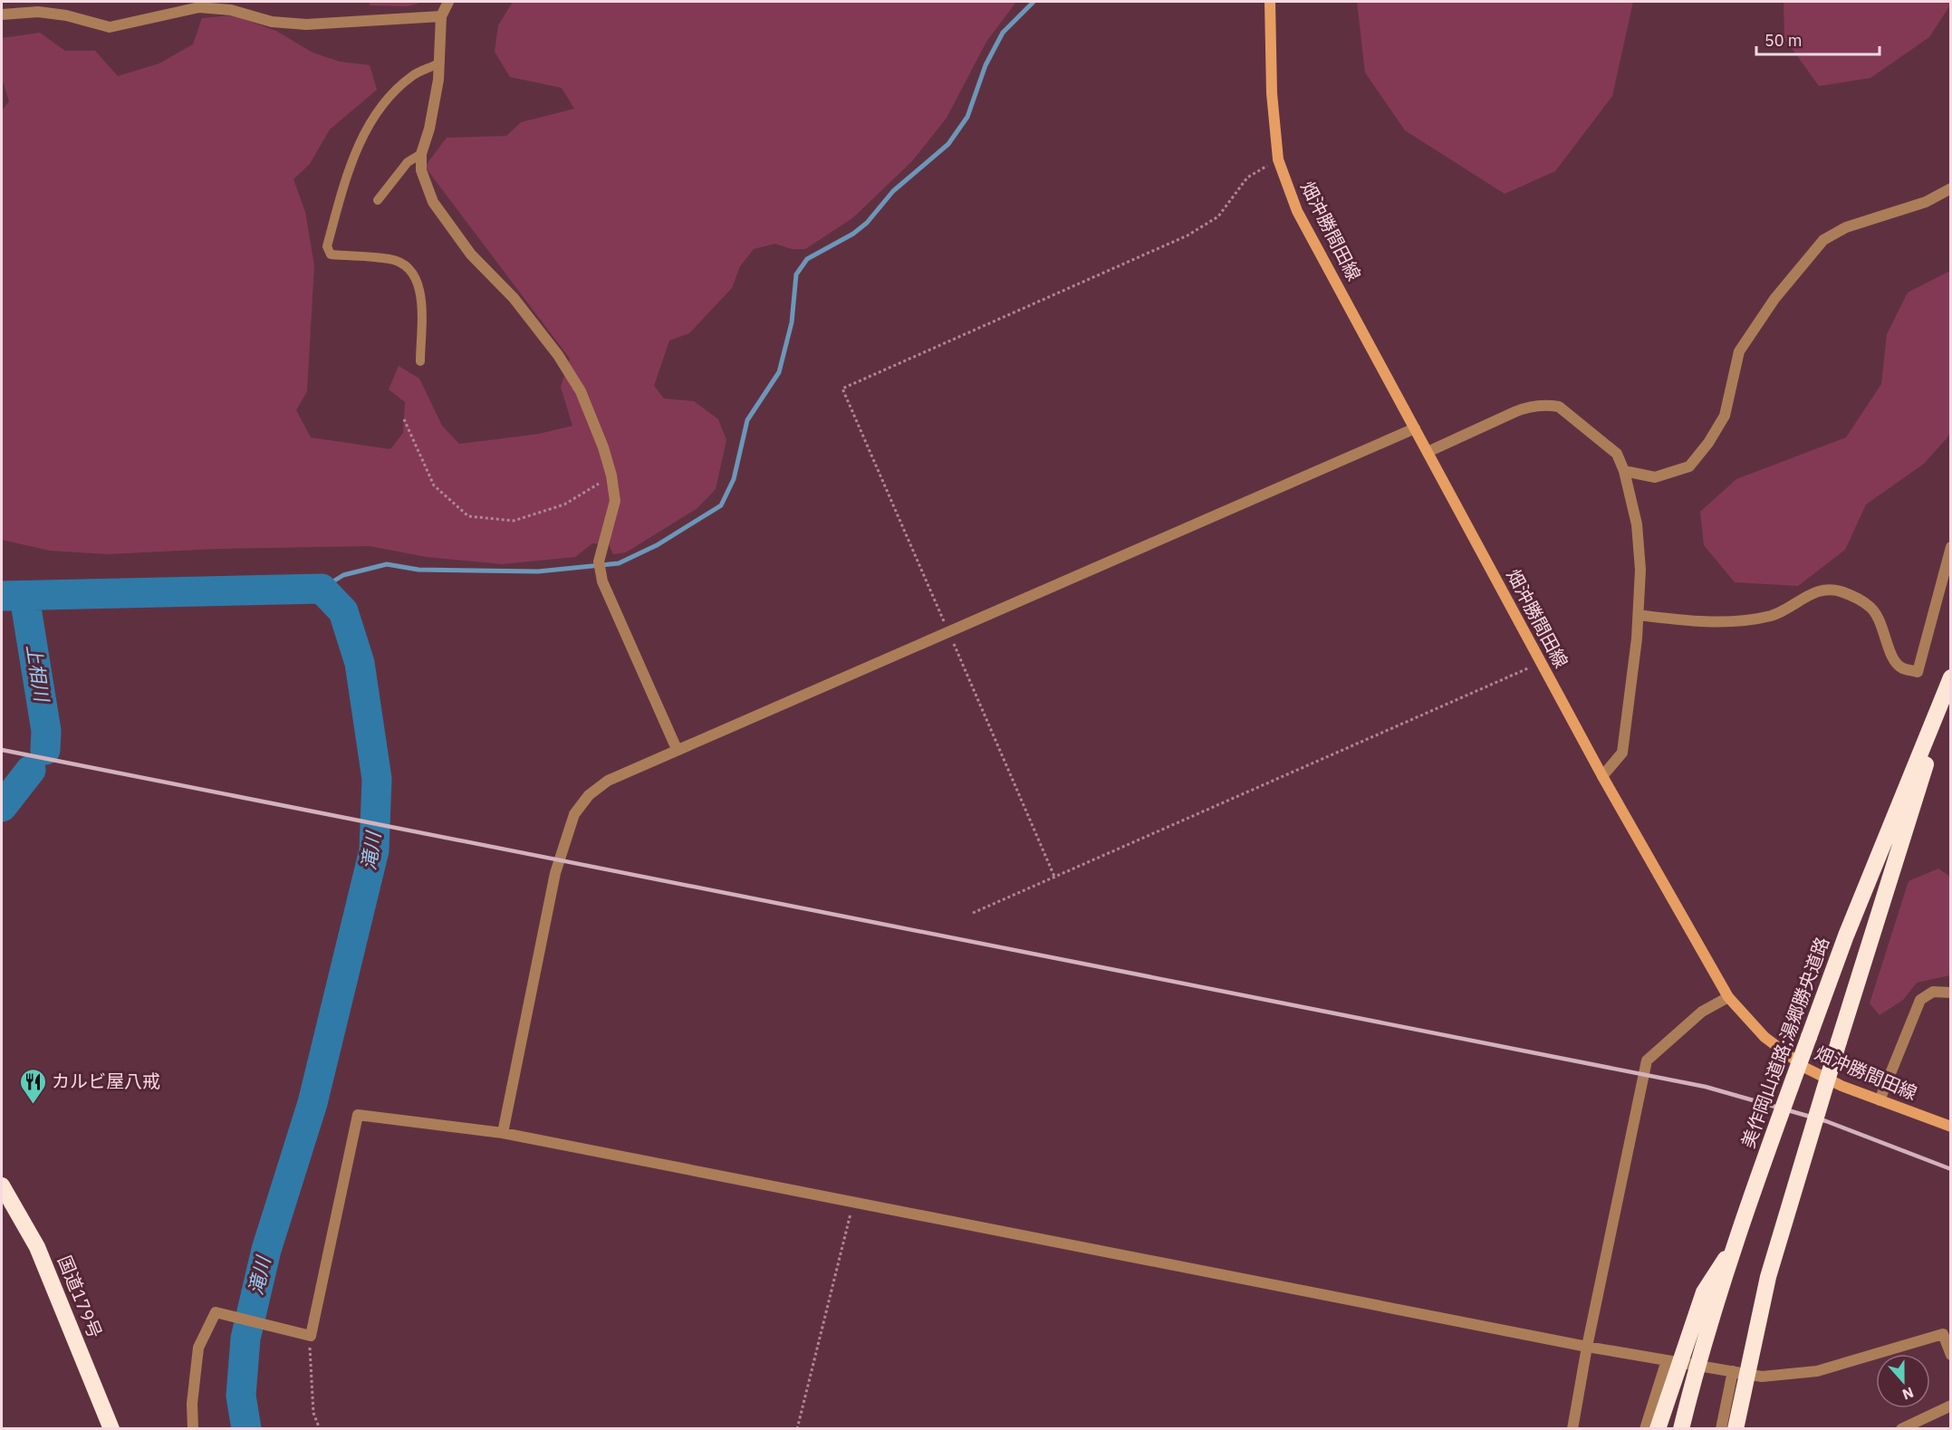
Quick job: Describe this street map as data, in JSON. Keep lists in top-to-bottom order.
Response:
{
  "streets": {
    "highway": ["美作岡山道路;湯郷勝央道路", "国道179号"],
    "main road": ["畑沖勝間田線"]
  },
  "water": ["上相川", "滝川"],
  "places": {
    "restaurant": ["カルビ屋八戒"]
  },
  "scale_bar": "50 m",
  "north": "bottom"
}
